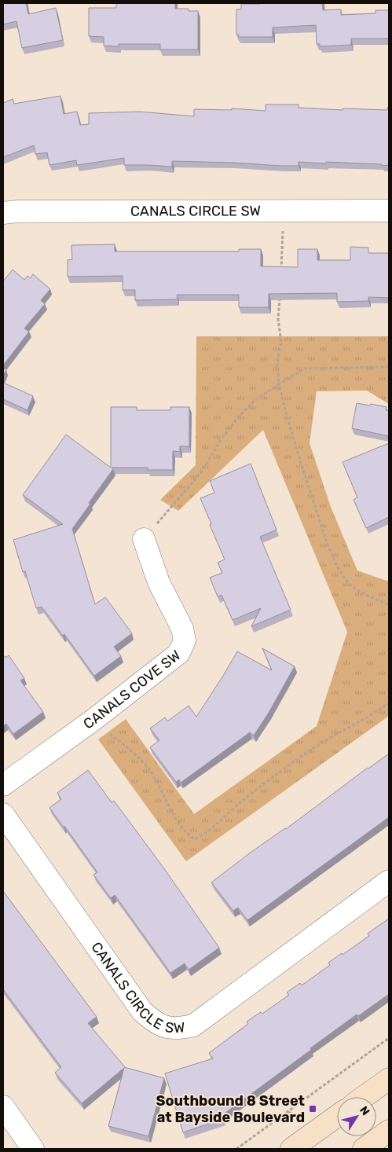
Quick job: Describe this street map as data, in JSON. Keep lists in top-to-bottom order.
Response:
{
  "streets": {
    "street": ["CANALS CIRCLE SW", "CANALS COVE SW"]
  },
  "places": {
    "transit": ["Southbound 8 Street at Bayside Boulevard"]
  },
  "north": "top right"
}
